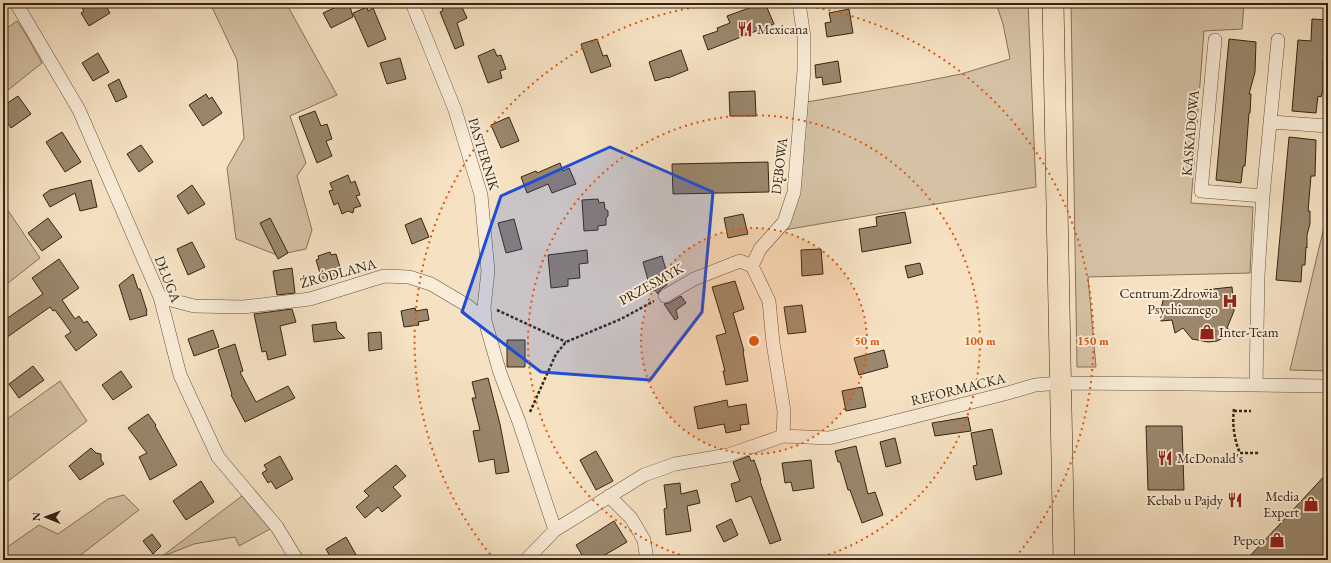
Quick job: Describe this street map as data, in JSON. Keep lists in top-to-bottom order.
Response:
{
  "streets": {
    "street": [
      "KASKADOWA",
      "PASTERNIK",
      "DĘBOWA",
      "ŹRÓDLANA",
      "DŁUGA",
      "PRZESMYK",
      "REFORMACKA"
    ]
  },
  "crossings": [
    ["PASTERNIK", "ŹRÓDLANA"],
    ["DĘBOWA", "PRZESMYK"],
    ["ŹRÓDLANA", "DŁUGA"]
  ],
  "places": {
    "restaurant": ["Mexicana", "McDonald's", "Kebab u Pajdy"],
    "hospital": ["Centrum Zdrowia Psychicznego"],
    "shop": ["Inter-Team", "Media Expert", "Pepco"]
  },
  "north": "left",
  "rings": ["50 m", "100 m", "150 m"]
}
